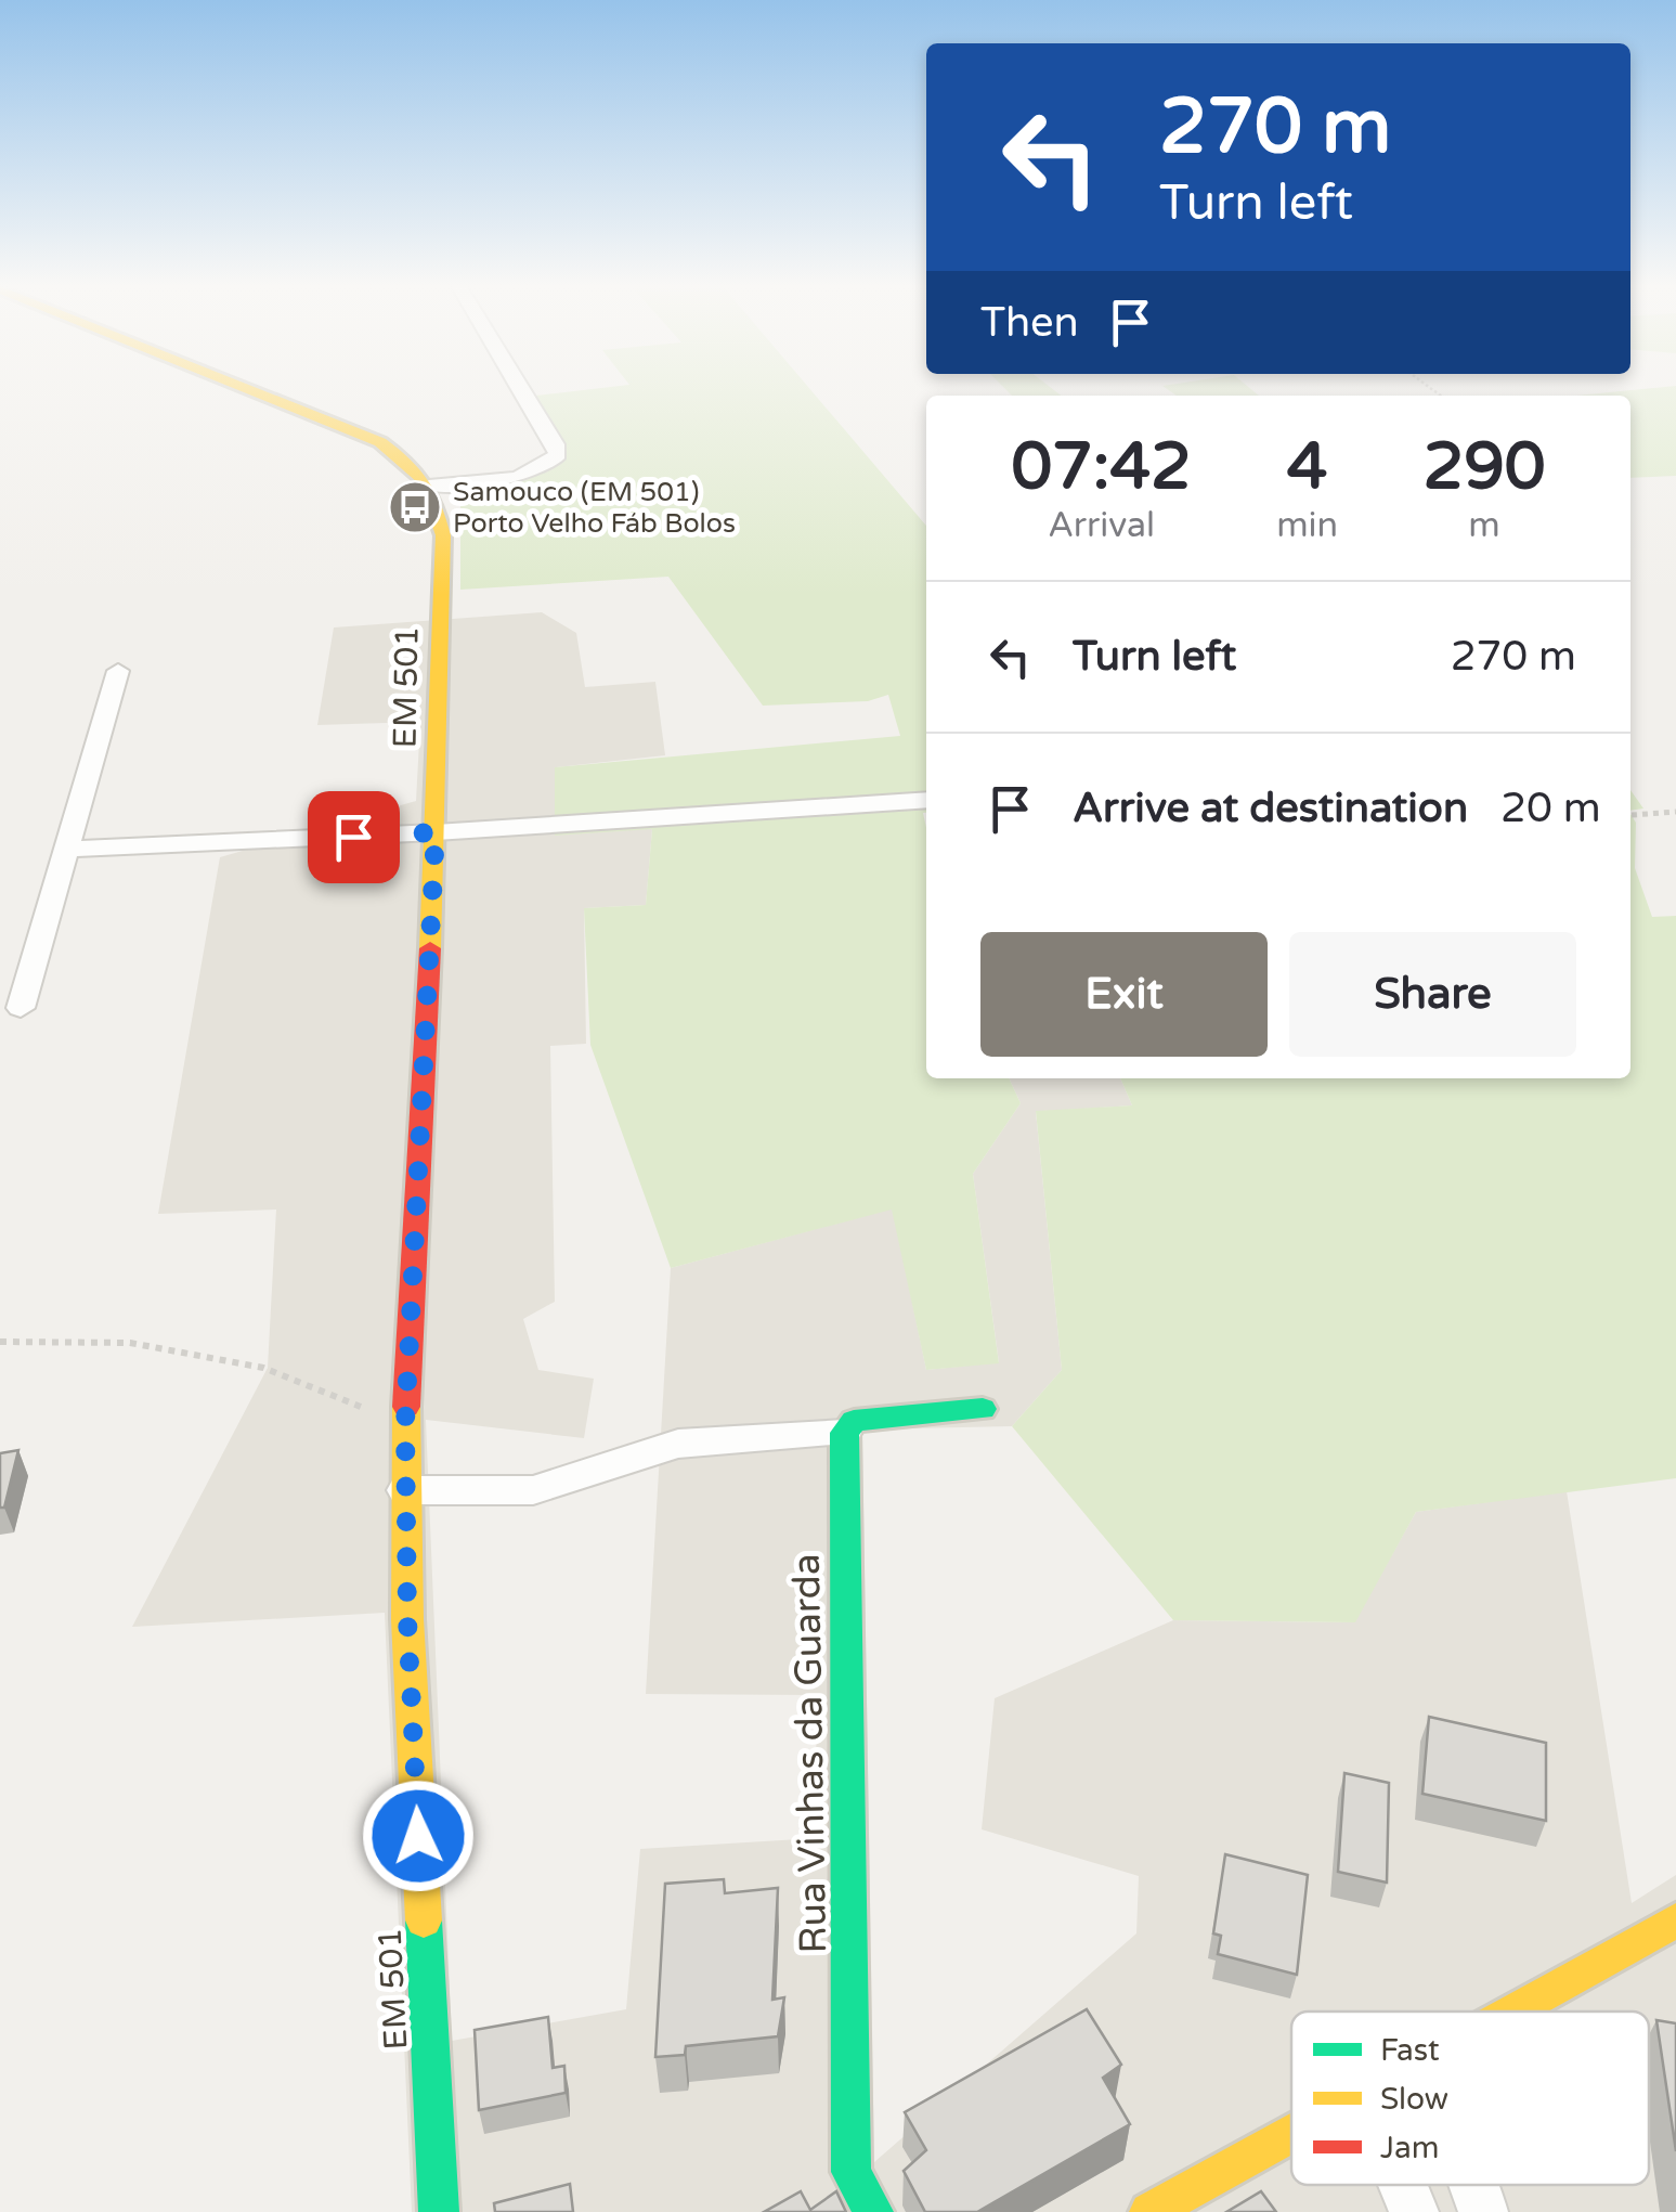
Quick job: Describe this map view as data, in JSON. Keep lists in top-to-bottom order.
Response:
{
  "streets": {
    "main road": ["EM 501", "Rua Vinhas da Guarda"]
  },
  "places": {
    "bus stop": ["Samouco (EM 501) Porto Velho Fáb Bolos"]
  },
  "legend": ["Fast", "Slow", "Jam"],
  "page": {
    "turn": ["270 m", "Turn left"],
    "then": "Then",
    "eta": [
      "07:42",
      "Arrival",
      "4",
      "min",
      "290",
      "m"
    ],
    "list": [
      {
        "name": "Turn left",
        "value": "270 m"
      },
      {
        "name": "Arrive at destination",
        "value": "20 m"
      }
    ],
    "buttons": ["Exit", "Share"]
  }
}
